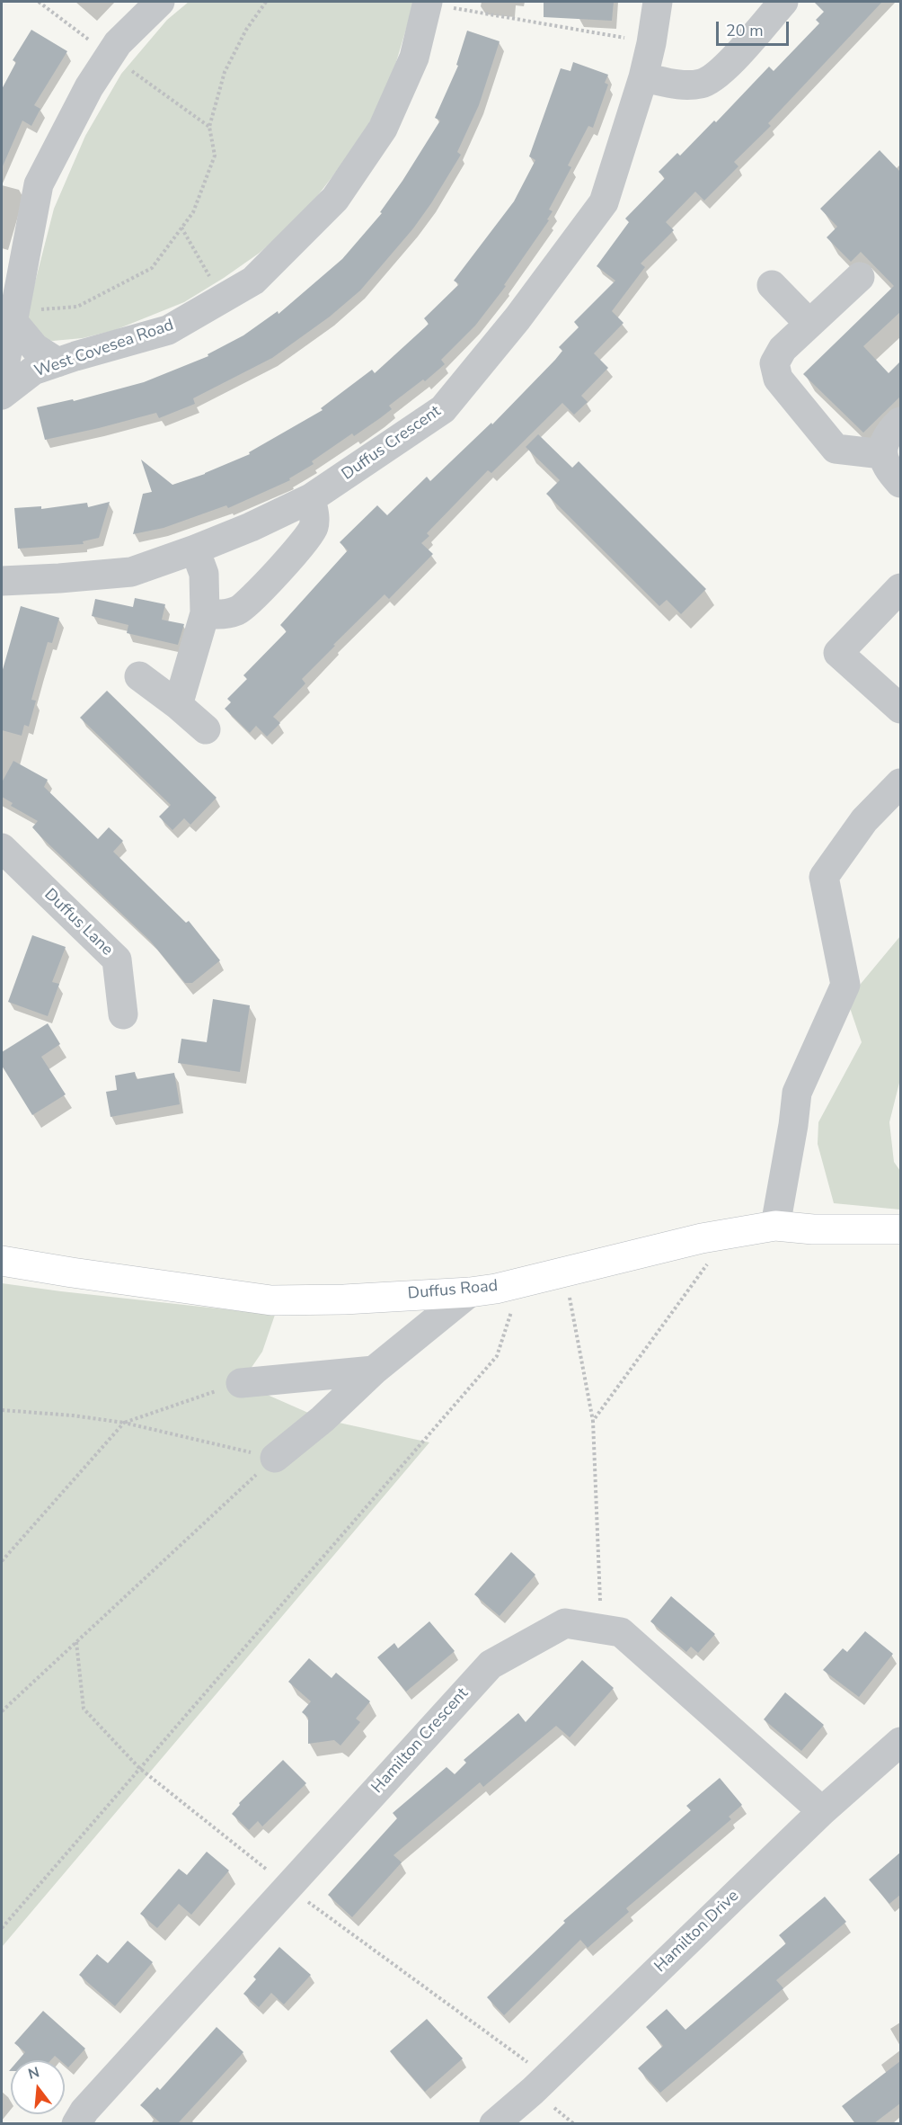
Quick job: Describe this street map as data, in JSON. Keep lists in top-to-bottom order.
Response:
{
  "streets": {
    "main road": ["Duffus Road"],
    "street": [
      "West Covesea Road",
      "Duffus Crescent",
      "Duffus Lane",
      "Hamilton Crescent",
      "Hamilton Drive"
    ]
  },
  "crossings": [
    ["Hamilton Crescent", "Hamilton Drive"]
  ],
  "scale_bar": "20 m",
  "north": "top"
}
